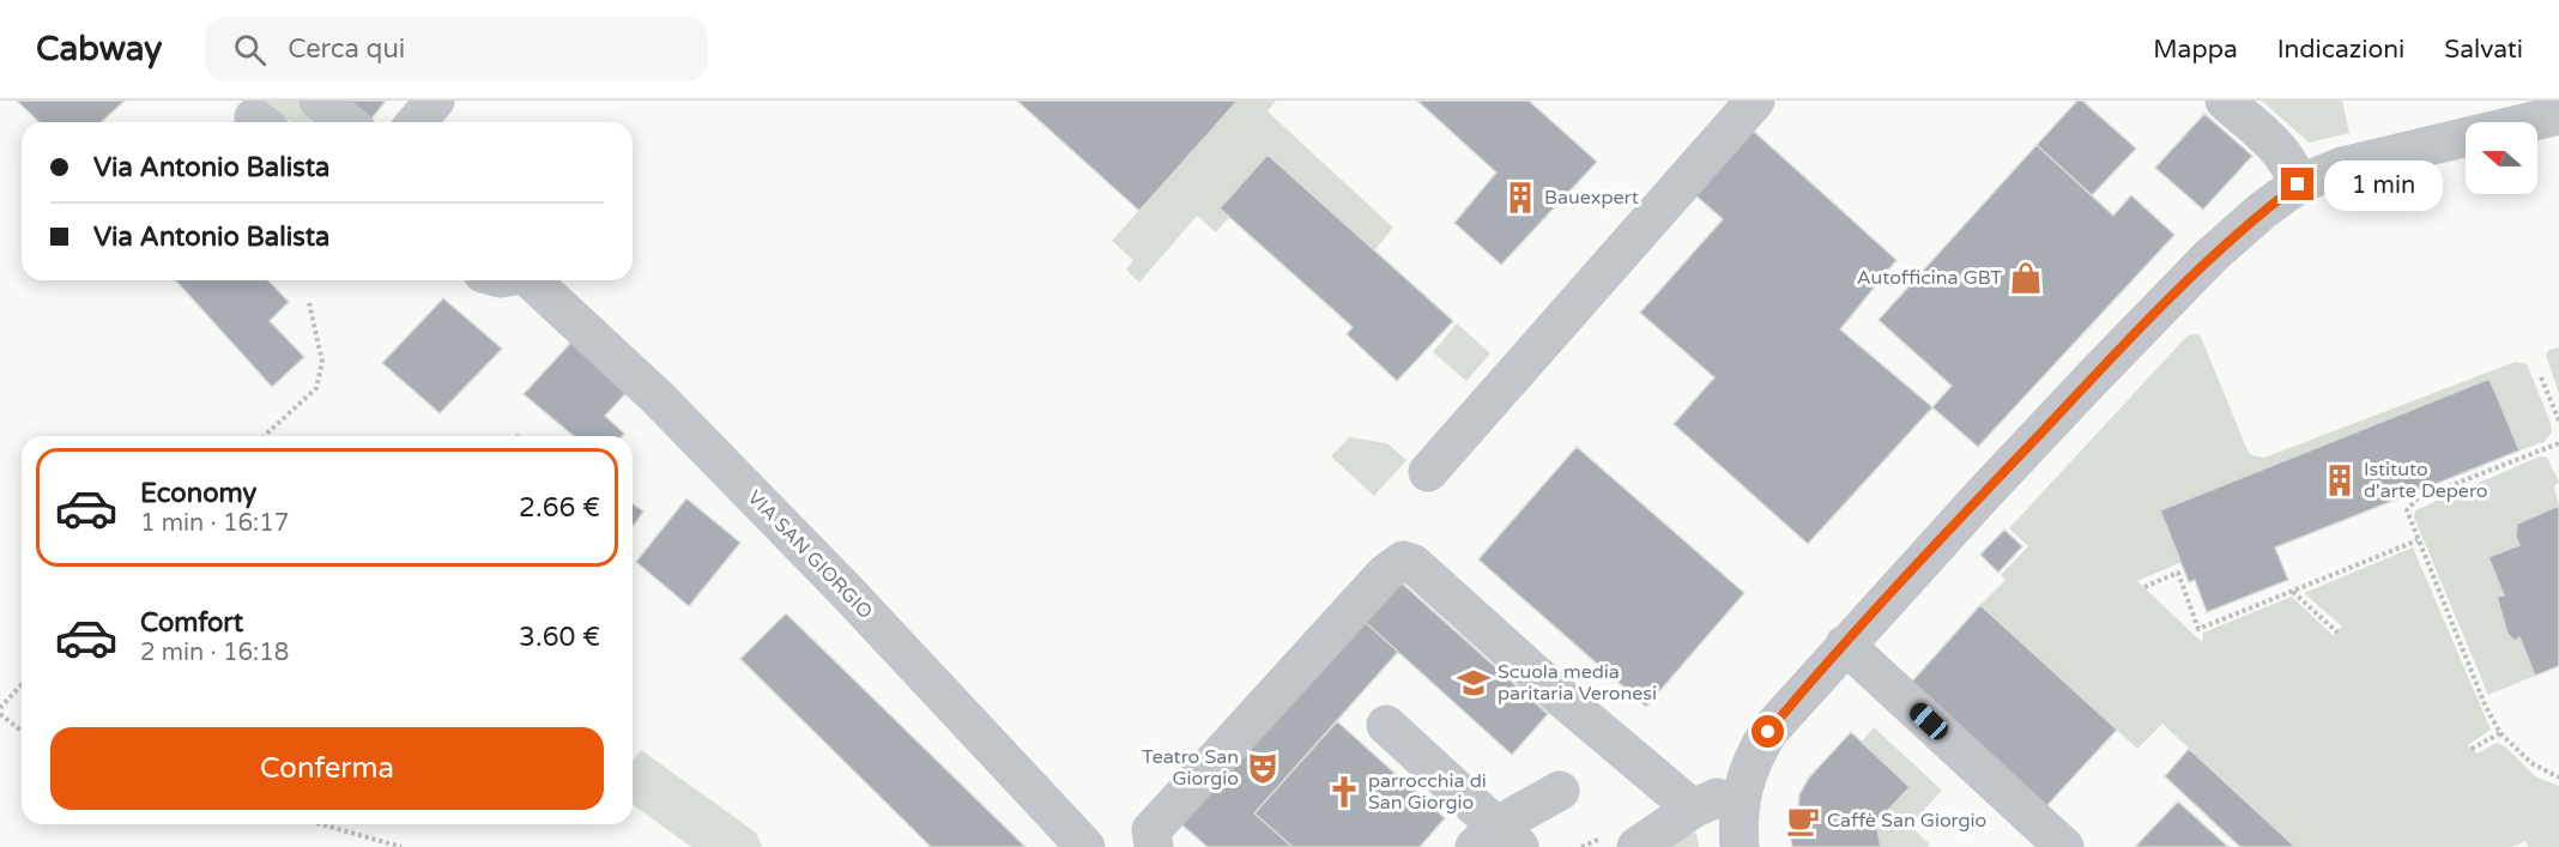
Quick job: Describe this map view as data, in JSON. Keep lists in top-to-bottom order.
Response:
{
  "streets": {
    "street": ["VIA SAN GIORGIO"]
  },
  "places": {
    "building": ["Bauexpert", "Istituto d'arte Depero"],
    "shop": ["Autofficina GBT"],
    "school or university": ["Scuola media paritaria Veronesi"],
    "theatre": ["Teatro San Giorgio"],
    "church": ["parrocchia di San Giorgio"],
    "cafe": ["Caffè San Giorgio"]
  },
  "north": "left",
  "page": {
    "header": "Cabway",
    "search": "Cerca qui",
    "nav": ["Mappa", "Indicazioni", "Salvati"],
    "banner": ["Via Antonio Balista", "Via Antonio Balista"],
    "bubble": "1 min",
    "list": [
      {
        "name": "Economy",
        "note": "1 min · 16:17",
        "value": "2.66 €"
      },
      {
        "name": "Comfort",
        "note": "2 min · 16:18",
        "value": "3.60 €"
      }
    ],
    "buttons": "Conferma"
  }
}
